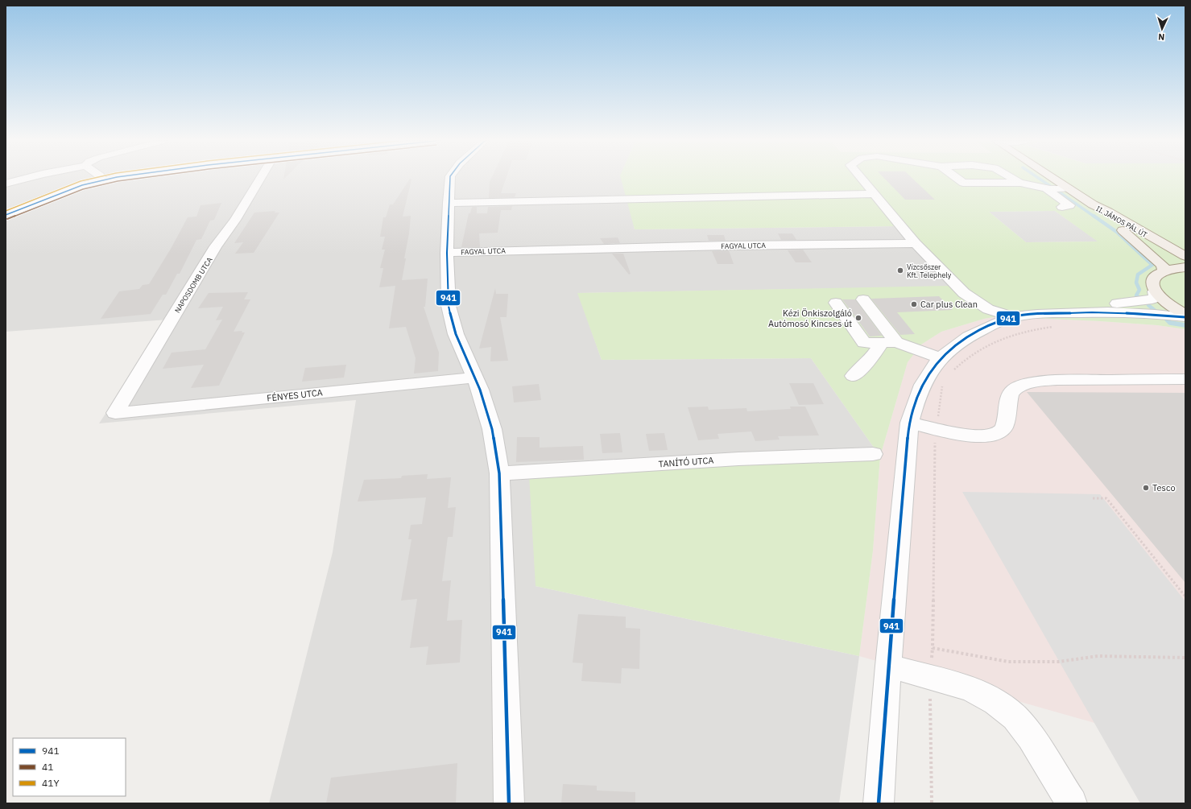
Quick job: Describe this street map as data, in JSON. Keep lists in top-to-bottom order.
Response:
{
  "streets": {
    "main road": ["II. JÁNOS PÁL ÚT"],
    "street": [
      "FAGYAL UTCA",
      "NAPOSDOMB UTCA",
      "FÉNYES UTCA",
      "TANÍTÓ UTCA"
    ]
  },
  "crossings": [
    ["NAPOSDOMB UTCA", "FÉNYES UTCA"]
  ],
  "places": [
    "Vízcsőszer Kft. Telephely",
    "Car plus Clean",
    "Kézi Önkiszolgáló Autómosó Kincses út",
    "Tesco"
  ],
  "lines": ["transit line 941", "transit line 41", "transit line 41Y"],
  "legend": ["941", "41", "41Y"],
  "north": "bottom"
}
